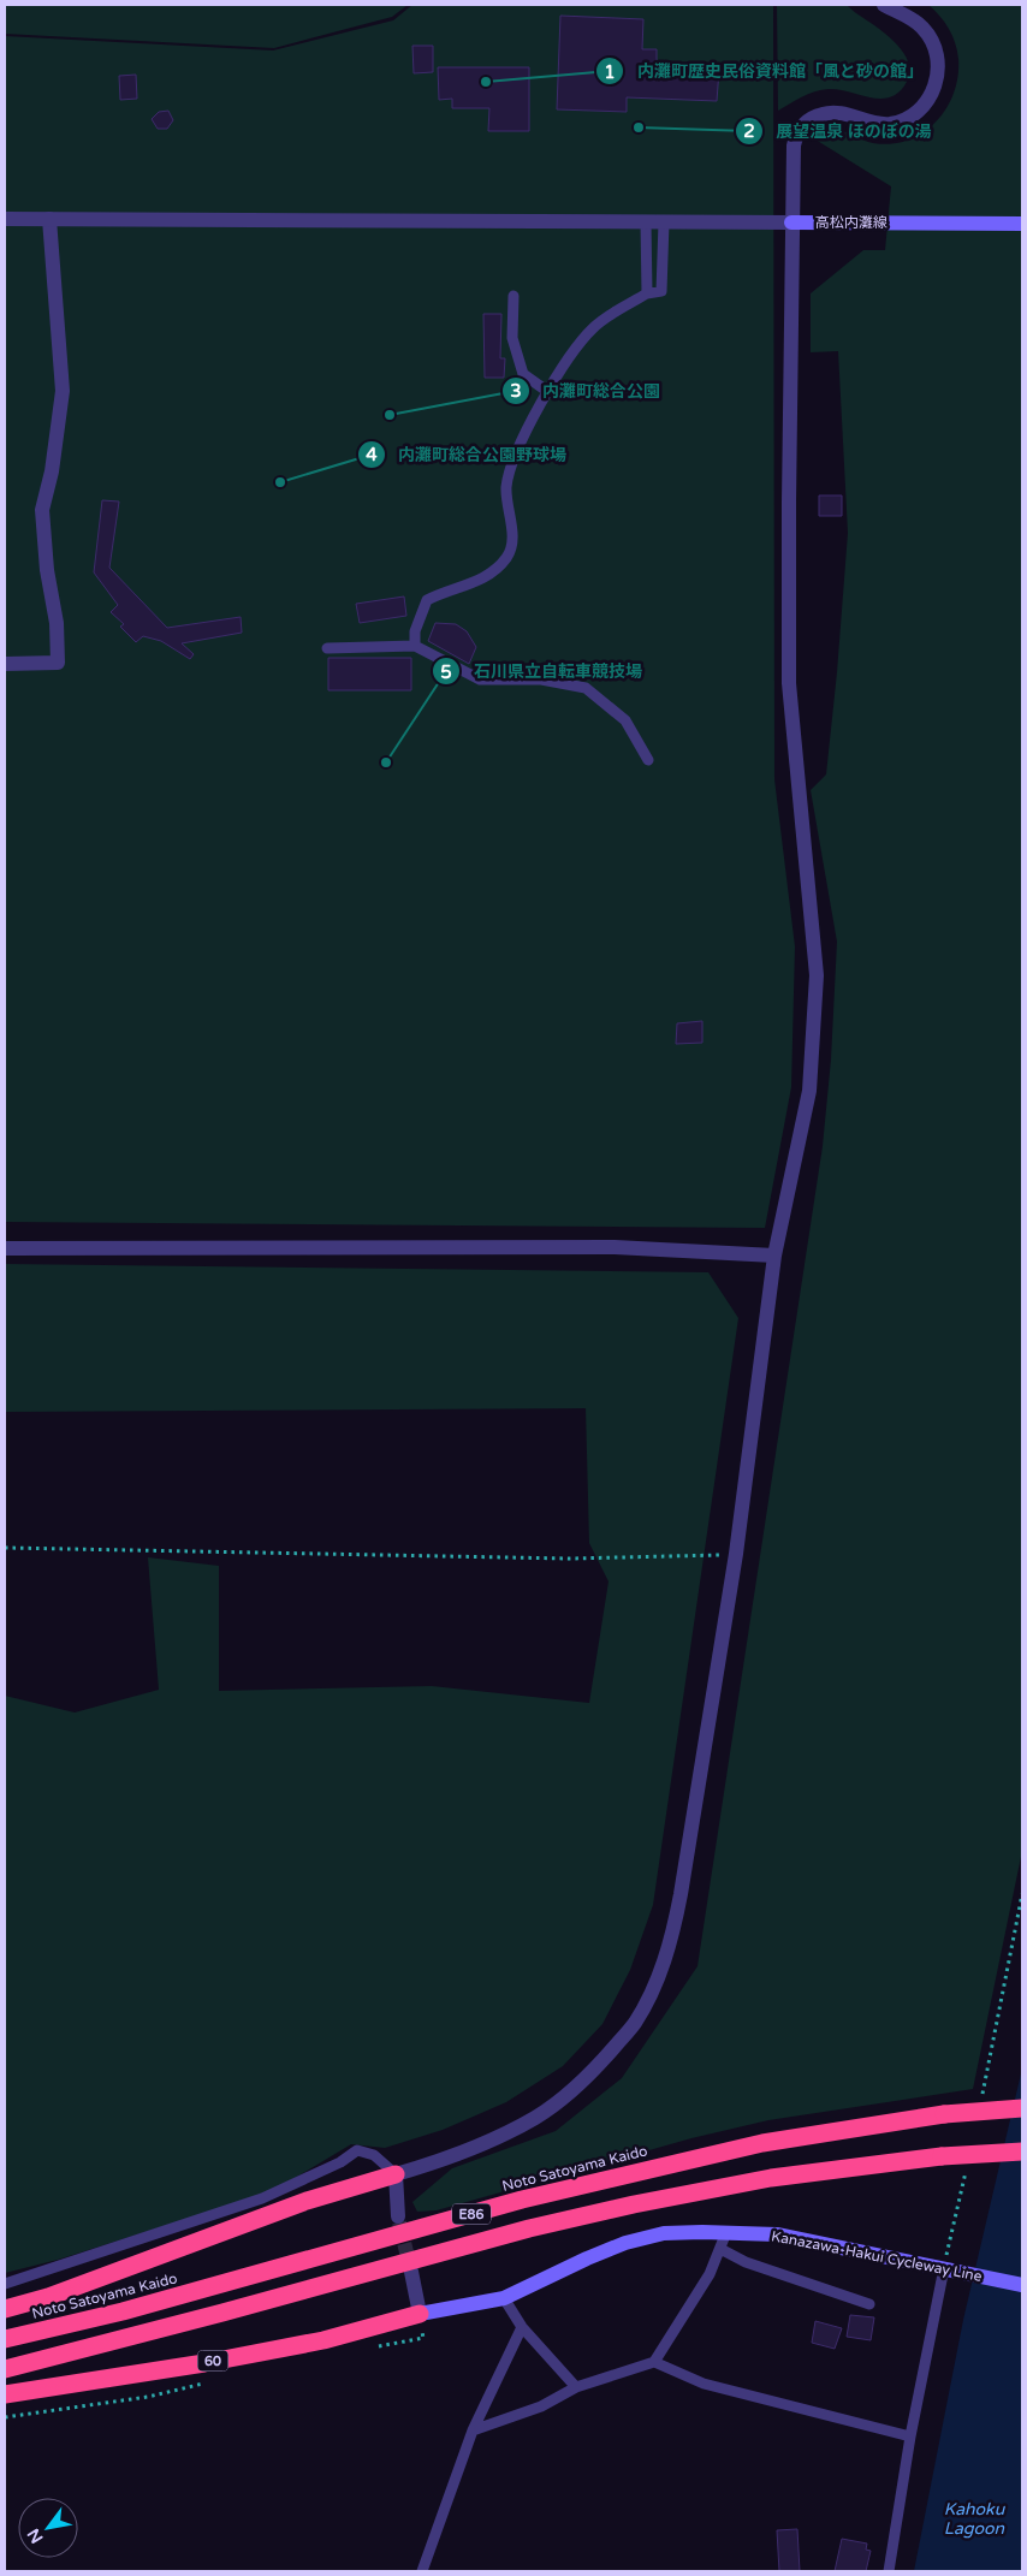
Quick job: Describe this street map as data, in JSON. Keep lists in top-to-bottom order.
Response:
{
  "streets": {
    "highway": ["Noto Satoyama Kaido", "E86", "60"],
    "main road": ["高松内灘線", "Kanazawa-Hakui Cycleway Line"]
  },
  "crossings": [
    ["Kanazawa-Hakui Cycleway Line", "60"]
  ],
  "water": ["Kahoku Lagoon"],
  "places": [
    "内灘町歴史民俗資料館「風と砂の館」",
    "展望温泉 ほのぼの湯",
    "内灘町総合公園",
    "内灘町総合公園野球場",
    "石川県立自転車競技場"
  ],
  "north": "bottom left"
}
